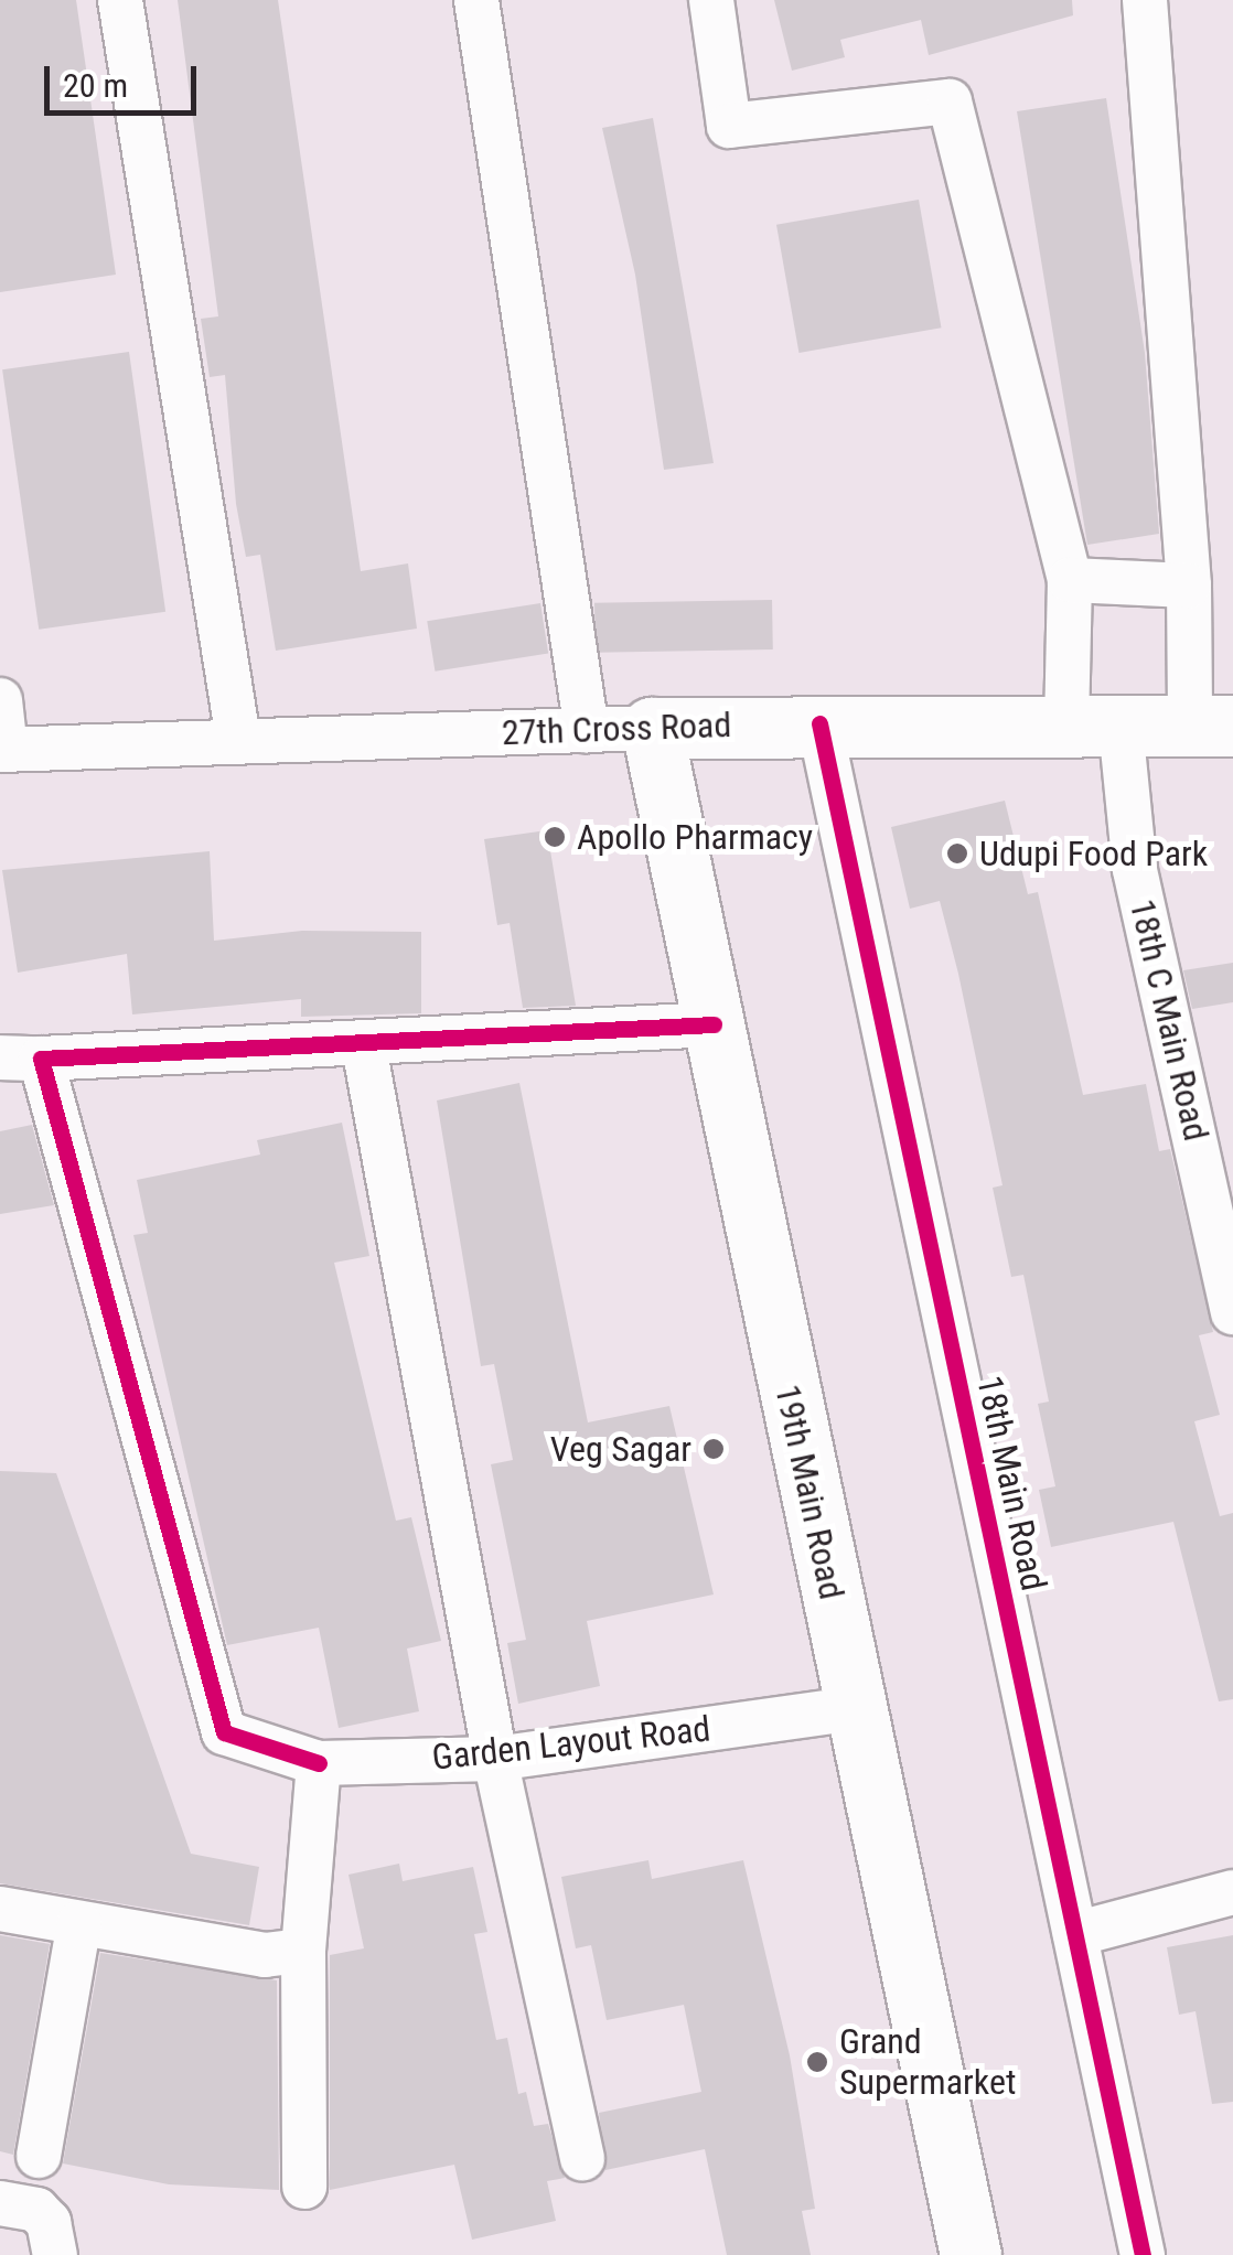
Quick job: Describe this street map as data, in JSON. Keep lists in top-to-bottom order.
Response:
{
  "streets": {
    "main road": ["27th Cross Road", "19th Main Road"],
    "street": ["18th C Main Road", "18th Main Road", "Garden Layout Road"]
  },
  "crossings": [
    ["27th Cross Road", "18th C Main Road"],
    ["27th Cross Road", "18th Main Road"],
    ["27th Cross Road", "19th Main Road"],
    ["19th Main Road", "Garden Layout Road"]
  ],
  "places": [
    "Apollo Pharmacy",
    "Udupi Food Park",
    "Veg Sagar",
    "Grand Supermarket"
  ],
  "scale_bar": "20 m"
}
